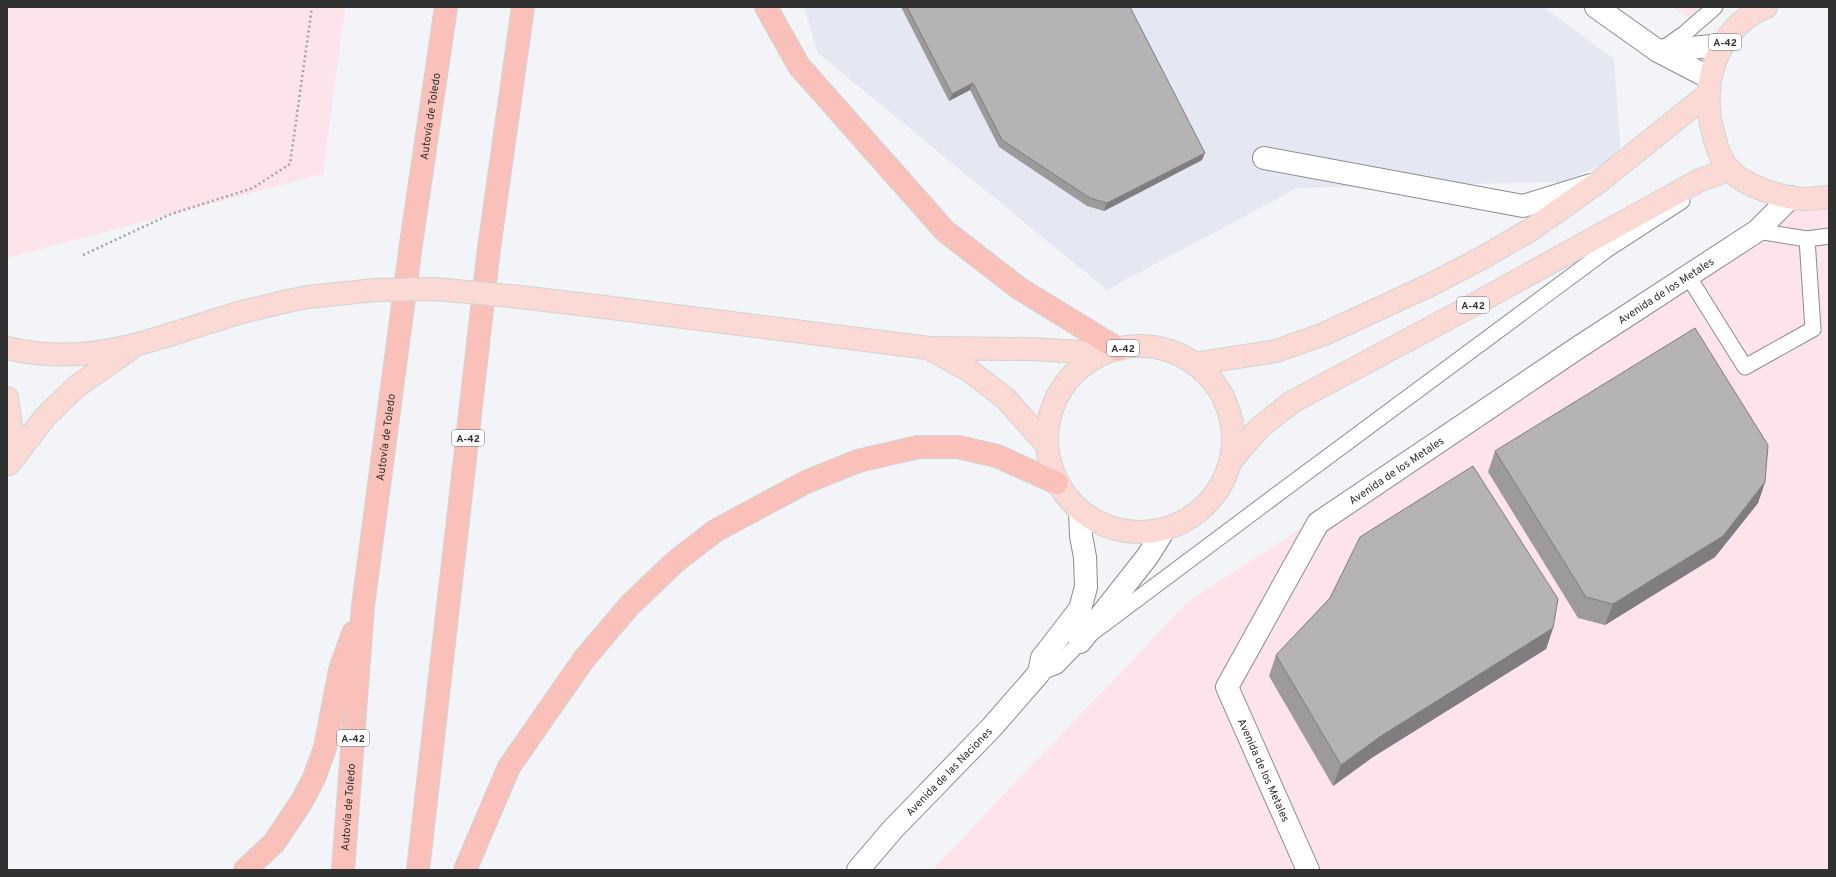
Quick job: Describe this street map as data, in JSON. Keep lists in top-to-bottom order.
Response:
{
  "streets": {
    "highway": ["A-42", "Autovía de Toledo"],
    "street": ["Avenida de los Metales", "Avenida de las Naciones"]
  },
  "crossings": [
    ["A-42", "Avenida de los Metales"]
  ]
}
